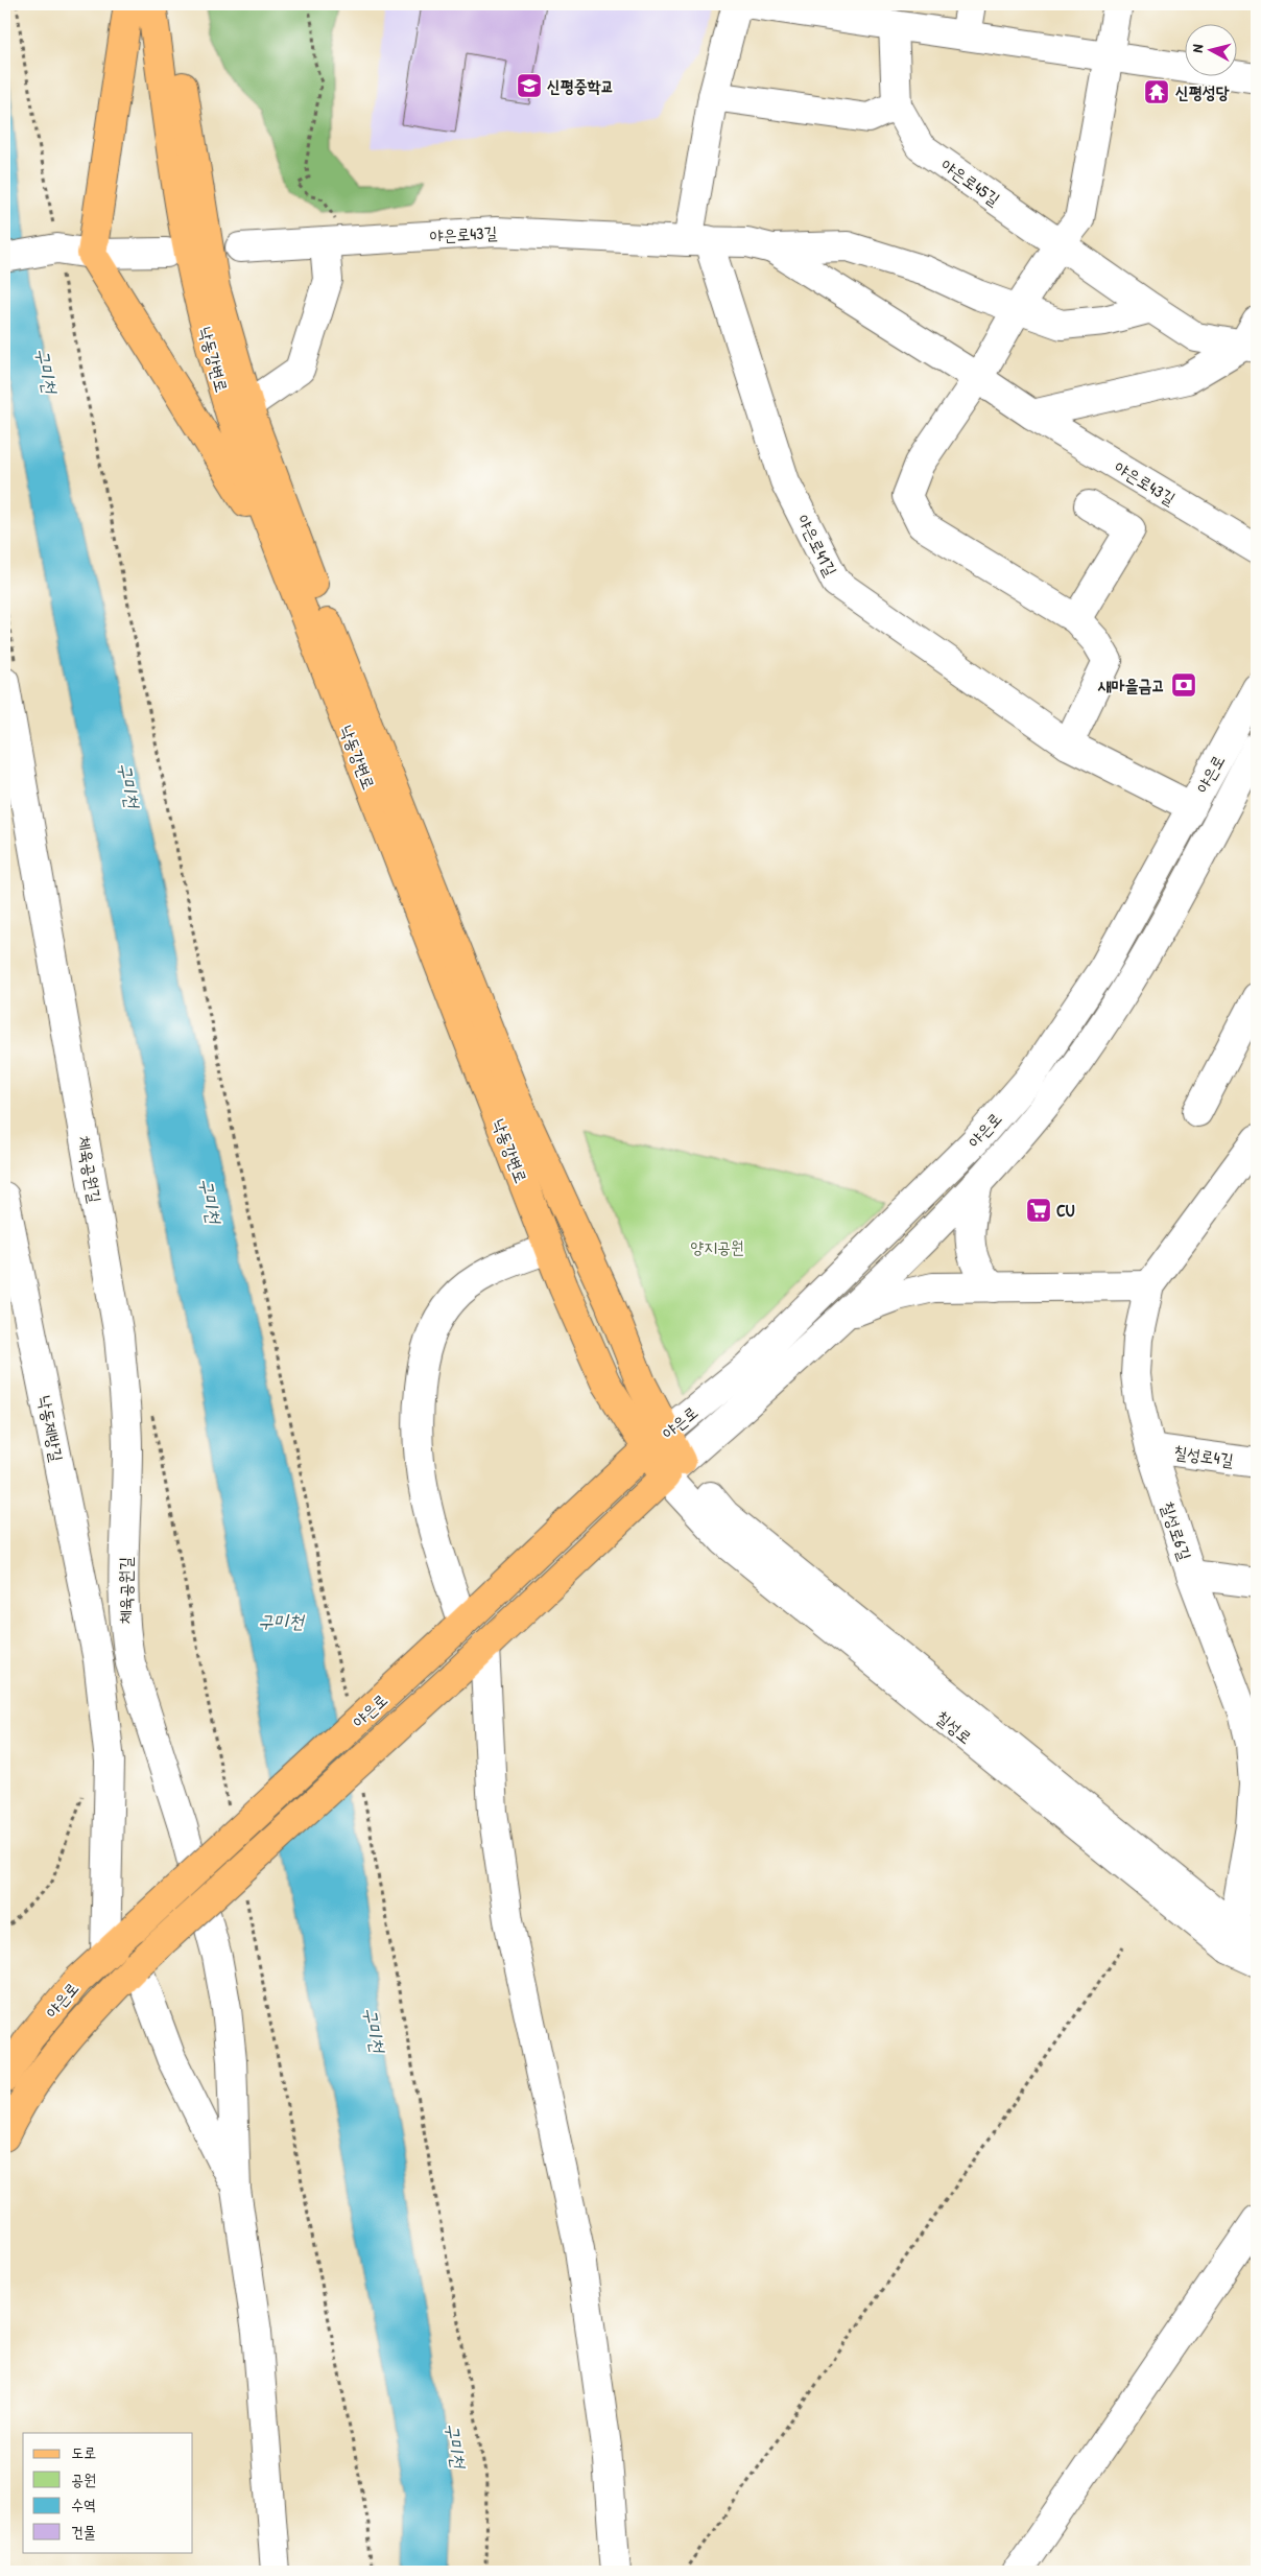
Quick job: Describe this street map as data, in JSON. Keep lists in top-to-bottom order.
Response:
{
  "streets": {
    "main road": ["낙동강변로", "야은로"],
    "street": [
      "야은로45길",
      "야은로43길",
      "야은로41길",
      "체육공원길",
      "낙동제방길",
      "칠성로4길",
      "칠성로6길",
      "칠성로"
    ]
  },
  "crossings": [
    ["야은로43길", "야은로41길"],
    ["낙동강변로", "야은로"],
    ["낙동강변로", "칠성로"],
    ["야은로41길", "야은로"],
    ["야은로", "낙동제방길"],
    ["야은로", "칠성로"],
    ["칠성로4길", "칠성로6길"],
    ["칠성로6길", "칠성로"]
  ],
  "water": ["구미천"],
  "parks": ["양지공원"],
  "places": {
    "school or university": ["신평중학교"],
    "temple": ["신평성당"],
    "bank": ["새마을금고"],
    "supermarket": ["CU"]
  },
  "legend": [
    "도로",
    "공원",
    "수역",
    "건물"
  ],
  "north": "left"
}
